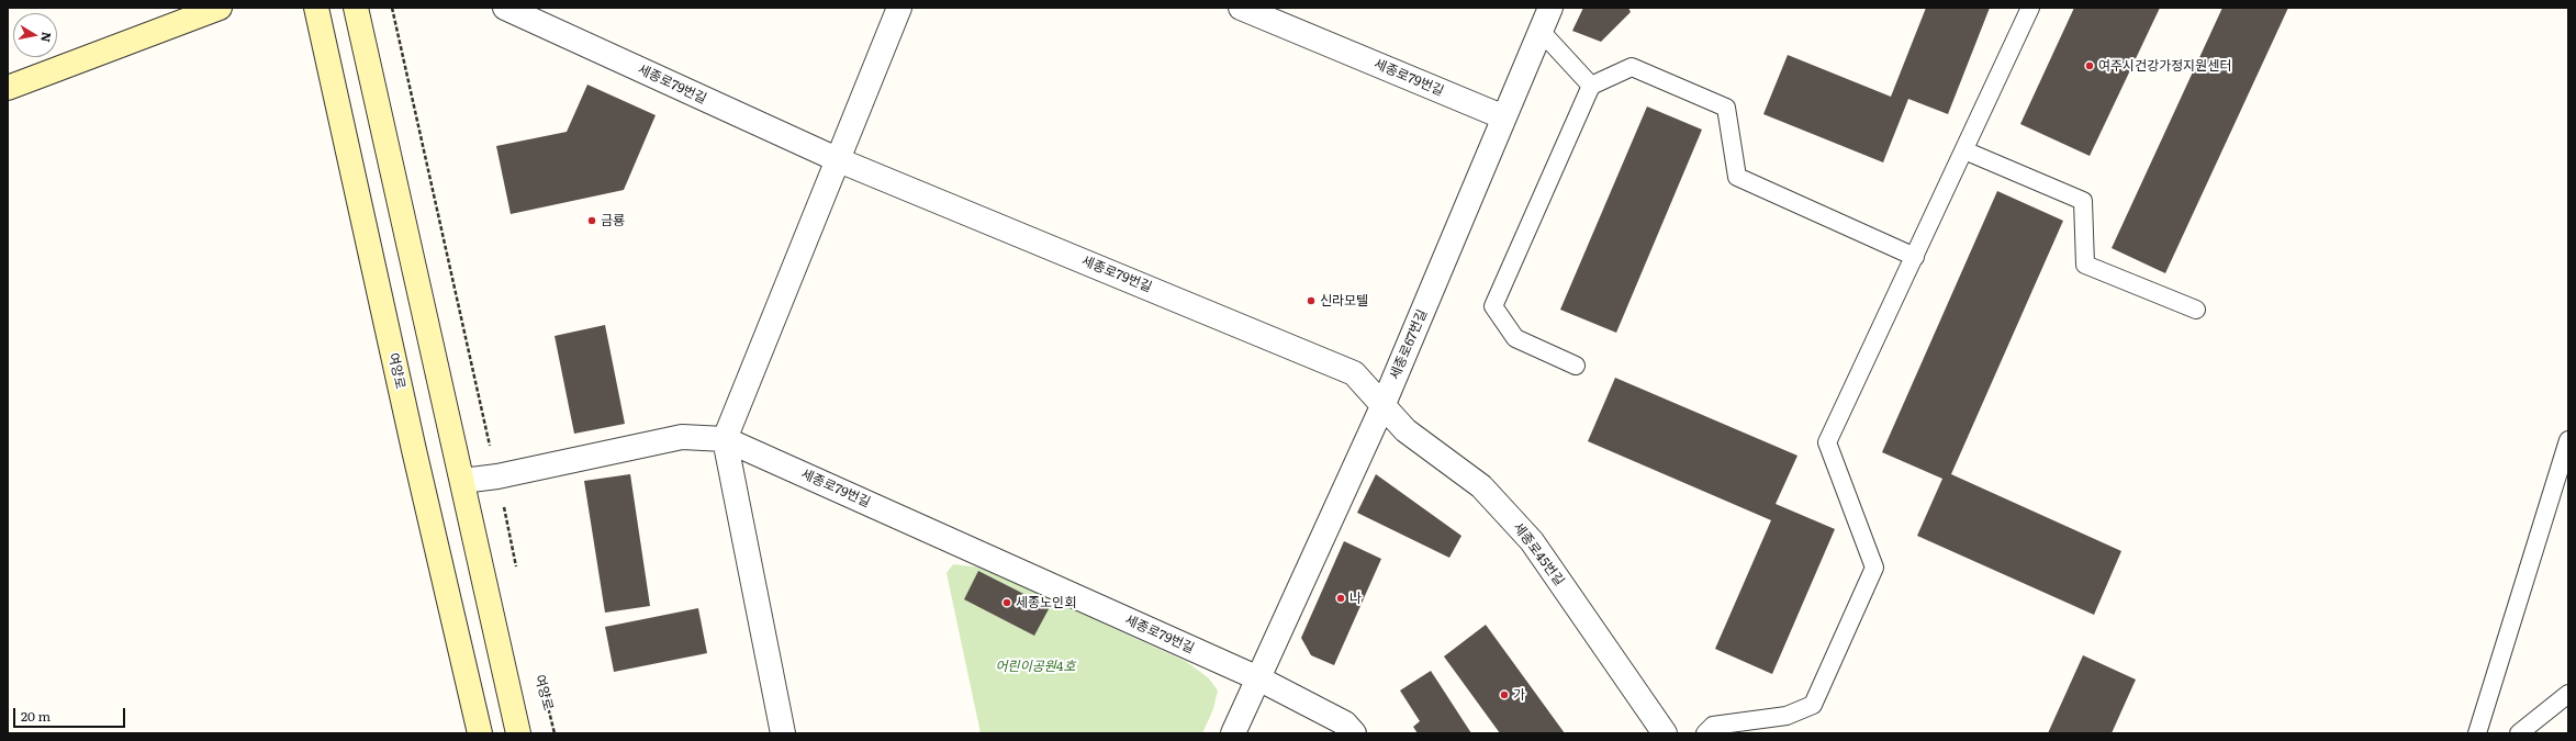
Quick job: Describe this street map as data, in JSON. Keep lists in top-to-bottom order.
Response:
{
  "streets": {
    "street": [
      "세종로79번길",
      "세종로67번길",
      "여양로",
      "세종로45번길"
    ]
  },
  "crossings": [
    ["세종로79번길", "세종로67번길"],
    ["세종로79번길", "세종로45번길"],
    ["세종로67번길", "세종로45번길"]
  ],
  "parks": ["어린이공원4호"],
  "places": [
    "여주시건강가정지원센터",
    "금룡",
    "신라모텔",
    "나",
    "세종노인회",
    "가"
  ],
  "scale_bar": "20 m",
  "north": "right"
}
